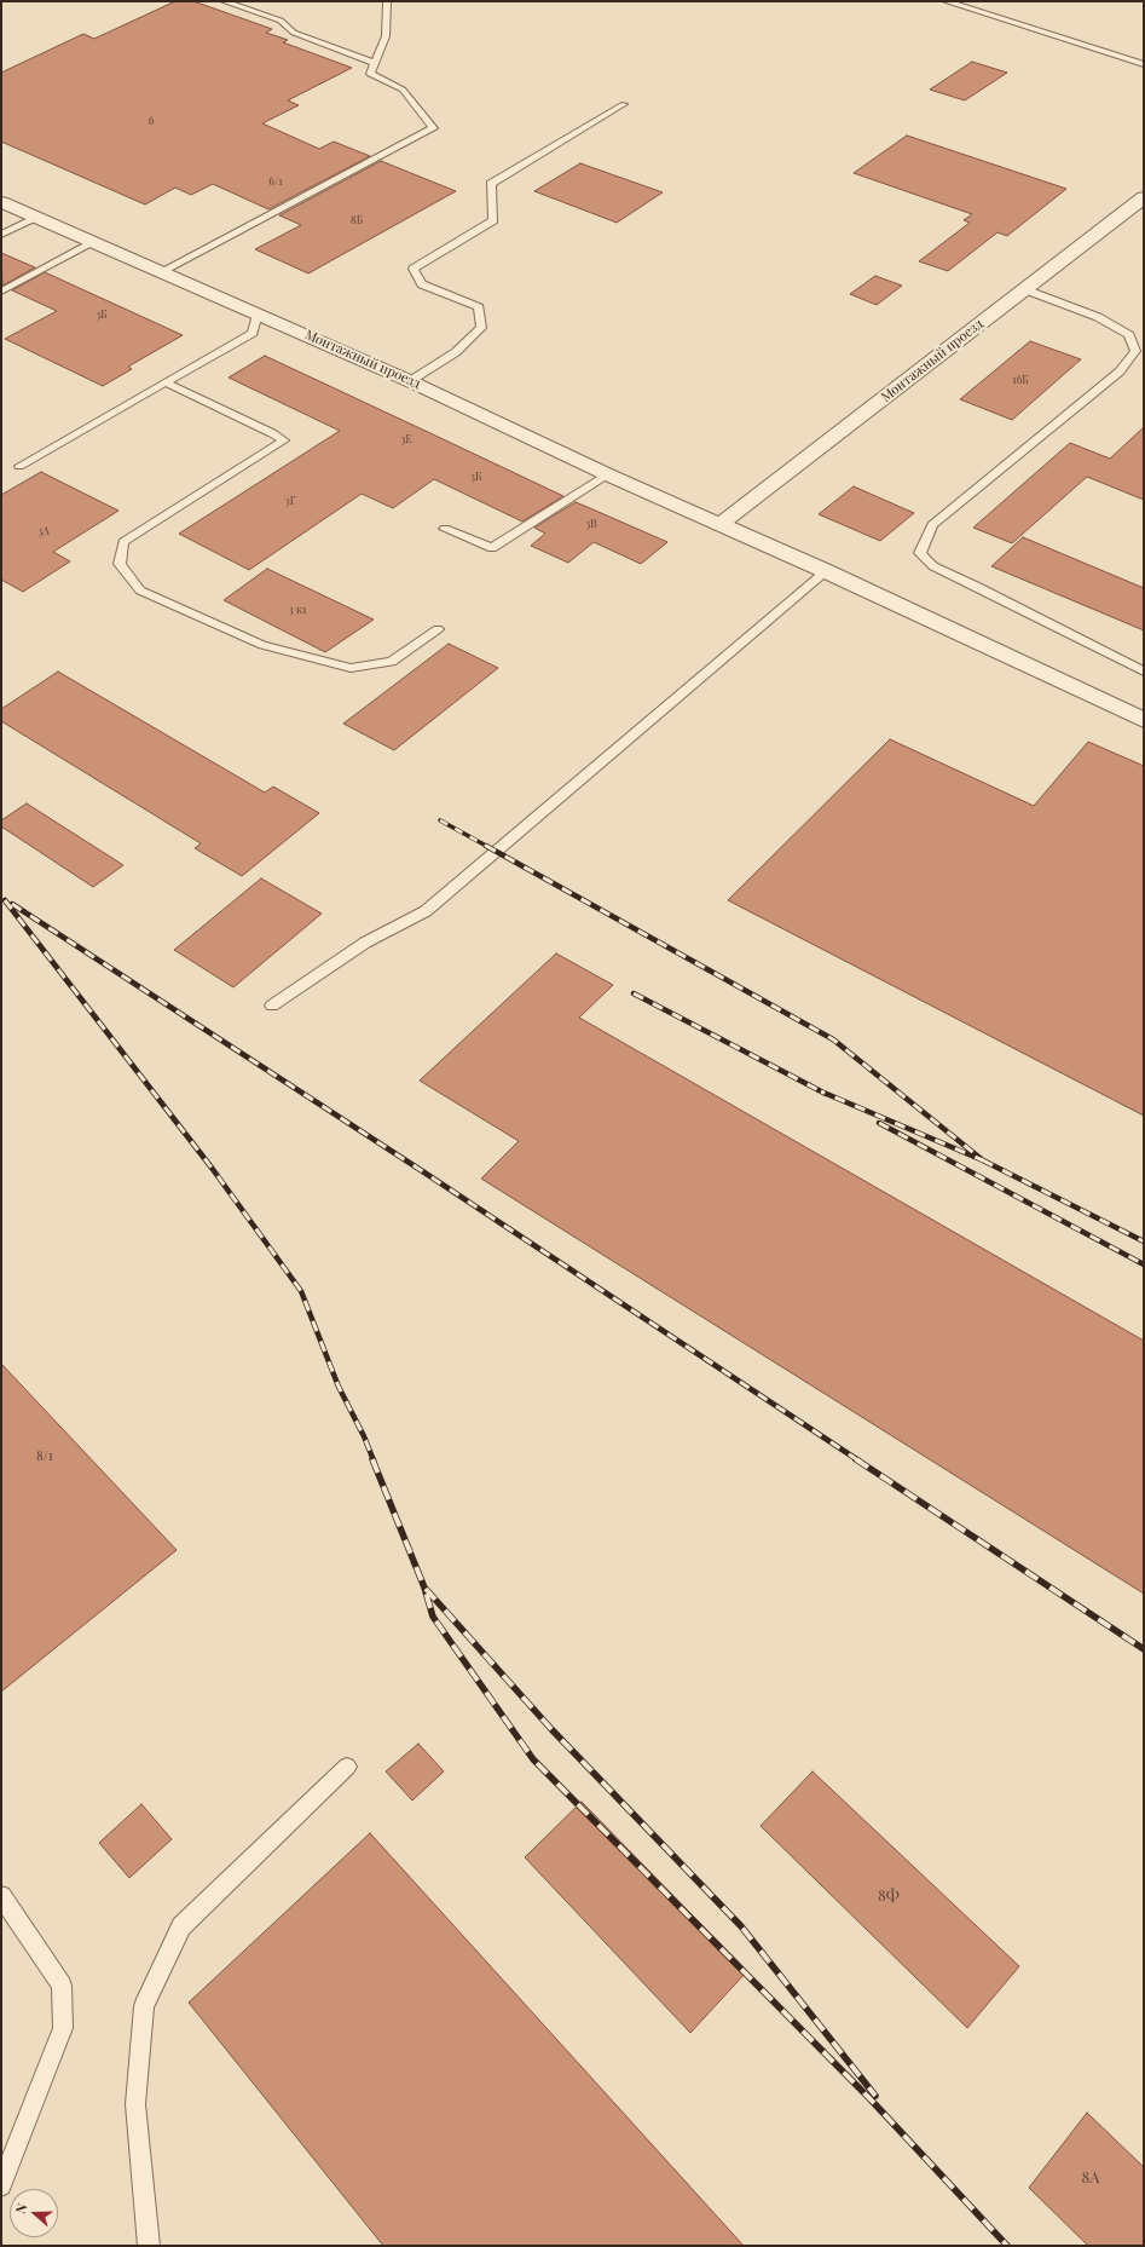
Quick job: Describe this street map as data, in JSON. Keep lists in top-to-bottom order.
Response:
{
  "streets": {
    "street": ["Монтажный проезд"]
  },
  "house_numbers": [
    "6",
    "6/1",
    "8Б",
    "3Б",
    "16Б",
    "3Е",
    "3К",
    "3Г",
    "3В",
    "3А",
    "3 к1",
    "8/1",
    "8Ф",
    "8А"
  ],
  "north": "left"
}
